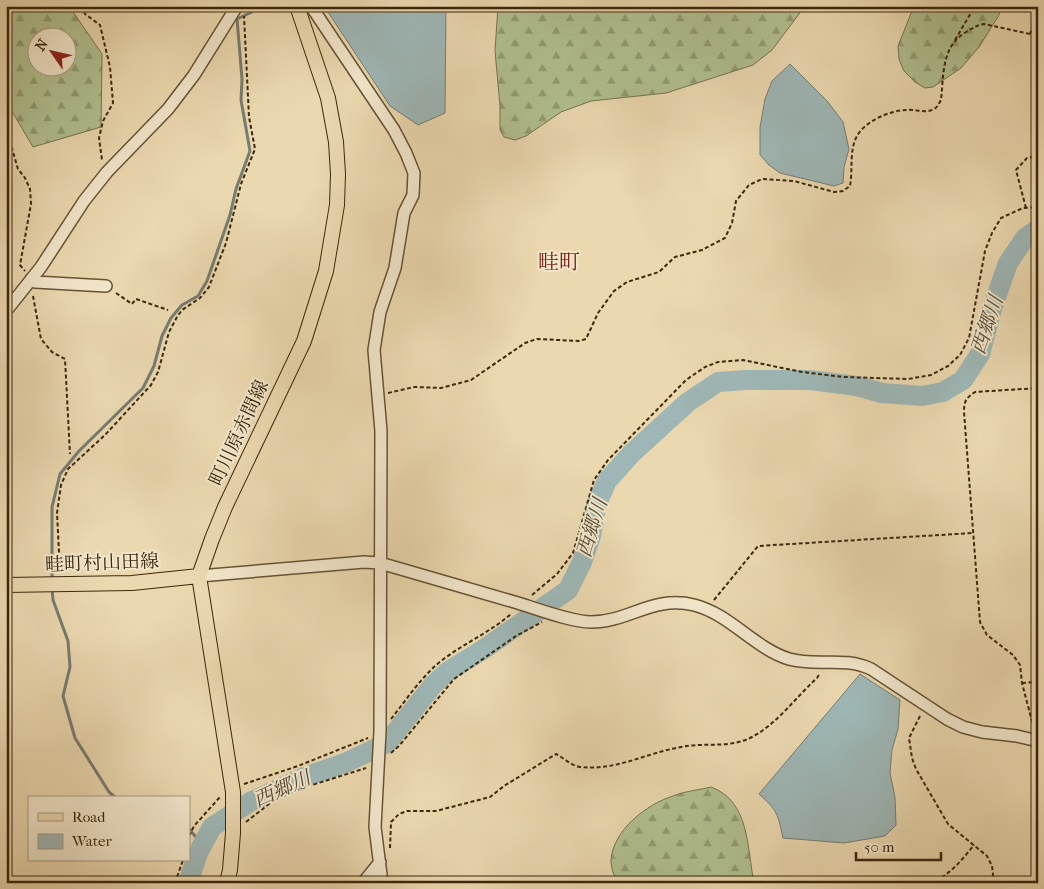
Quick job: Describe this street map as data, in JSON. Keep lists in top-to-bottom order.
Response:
{
  "streets": {
    "main road": ["町川原赤間線", "畦町村山田線"]
  },
  "crossings": [
    ["町川原赤間線", "畦町村山田線"]
  ],
  "districts": ["畦町"],
  "water": ["西郷川"],
  "legend": ["Road", "Water"],
  "scale_bar": "50 m",
  "north": "top left"
}
